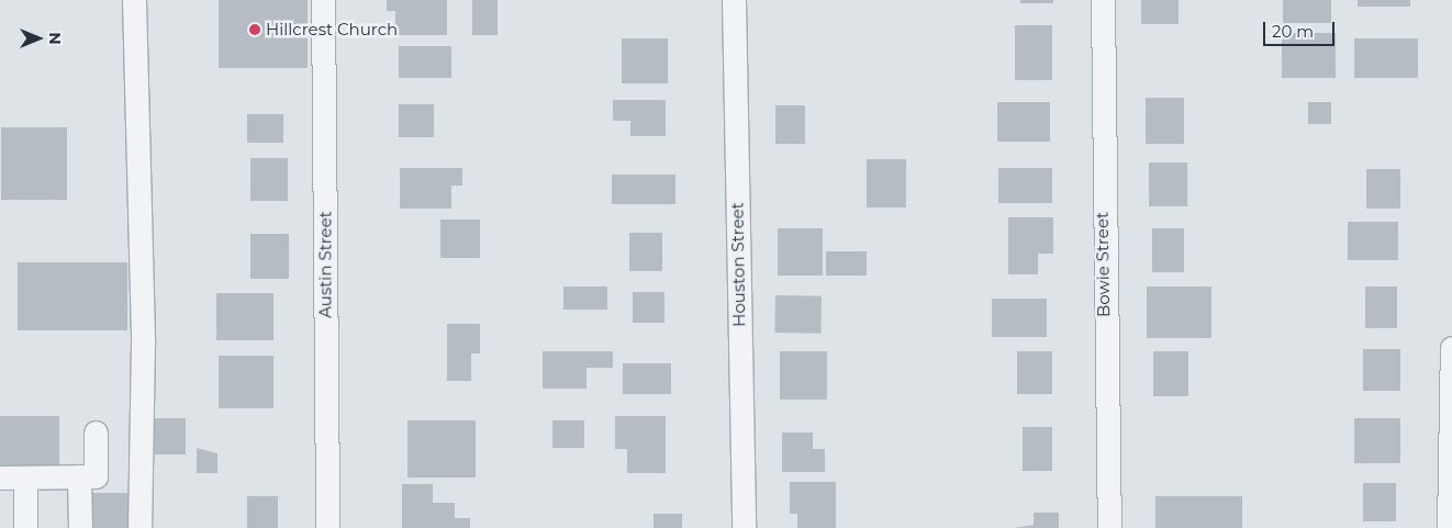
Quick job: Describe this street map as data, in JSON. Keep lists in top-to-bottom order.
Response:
{
  "streets": {
    "street": ["Austin Street", "Houston Street", "Bowie Street"]
  },
  "places": ["Hillcrest Church"],
  "scale_bar": "20 m",
  "north": "right"
}
